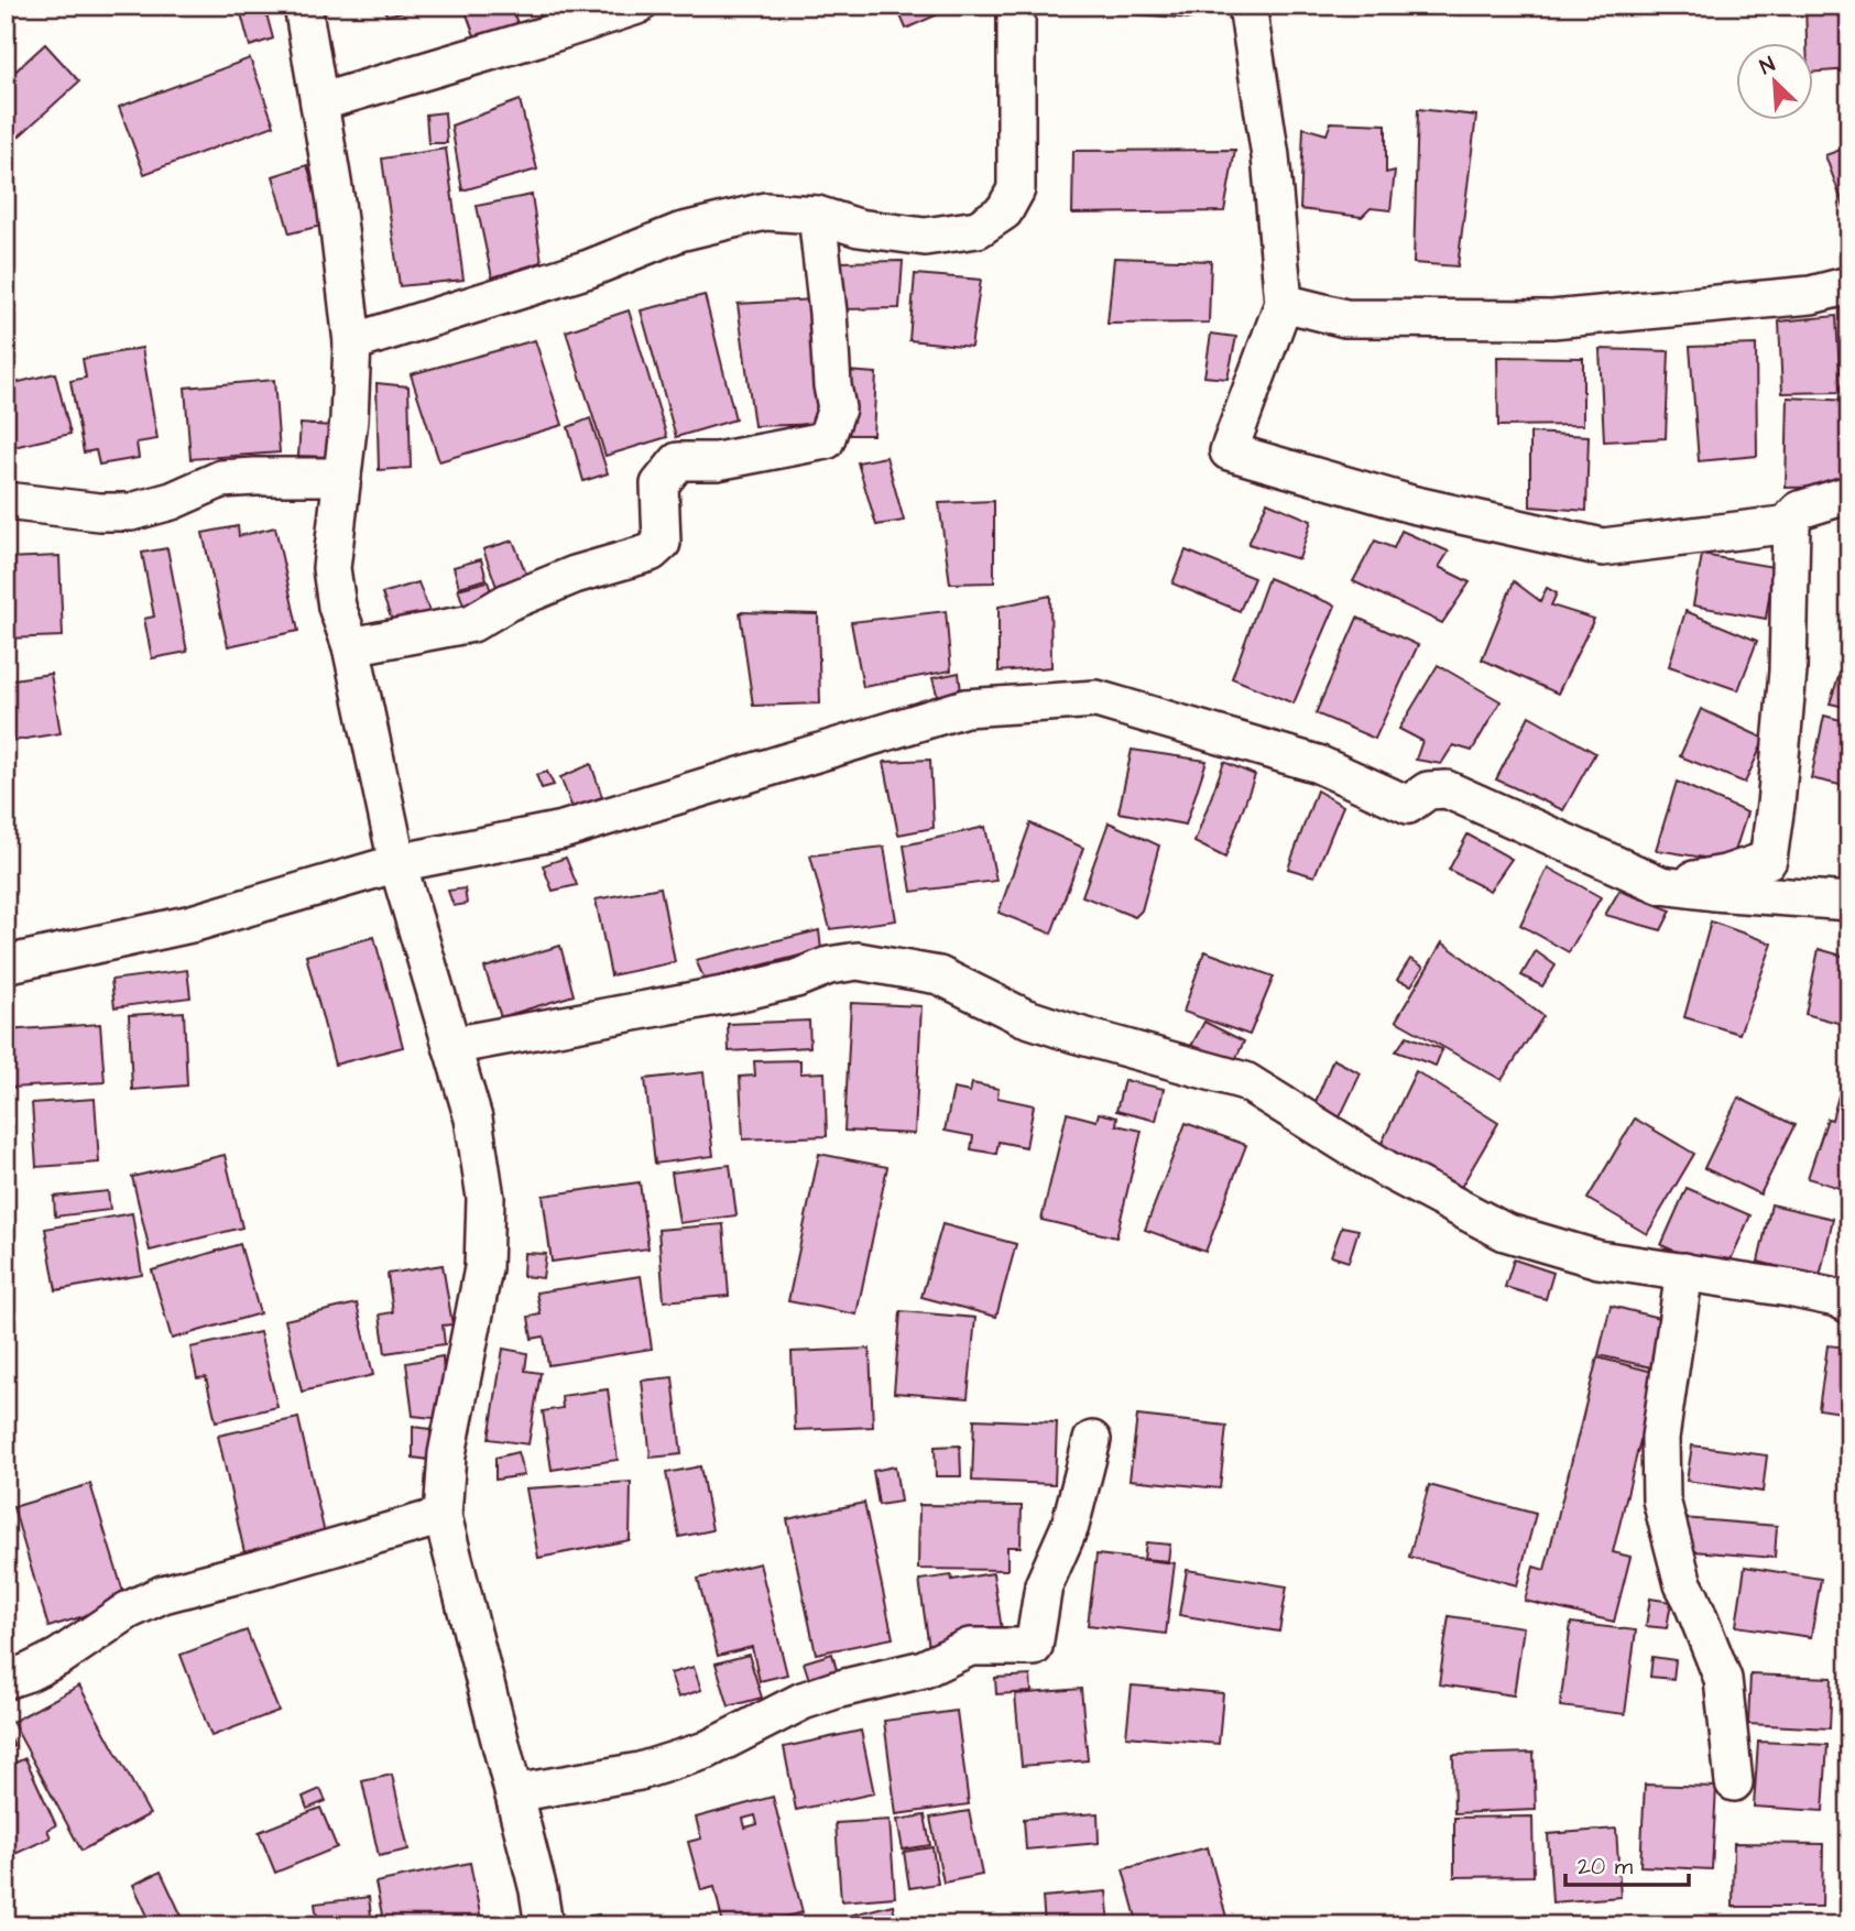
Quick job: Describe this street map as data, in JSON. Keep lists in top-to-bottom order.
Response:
{
  "scale_bar": "20 m",
  "north": "top left"
}
